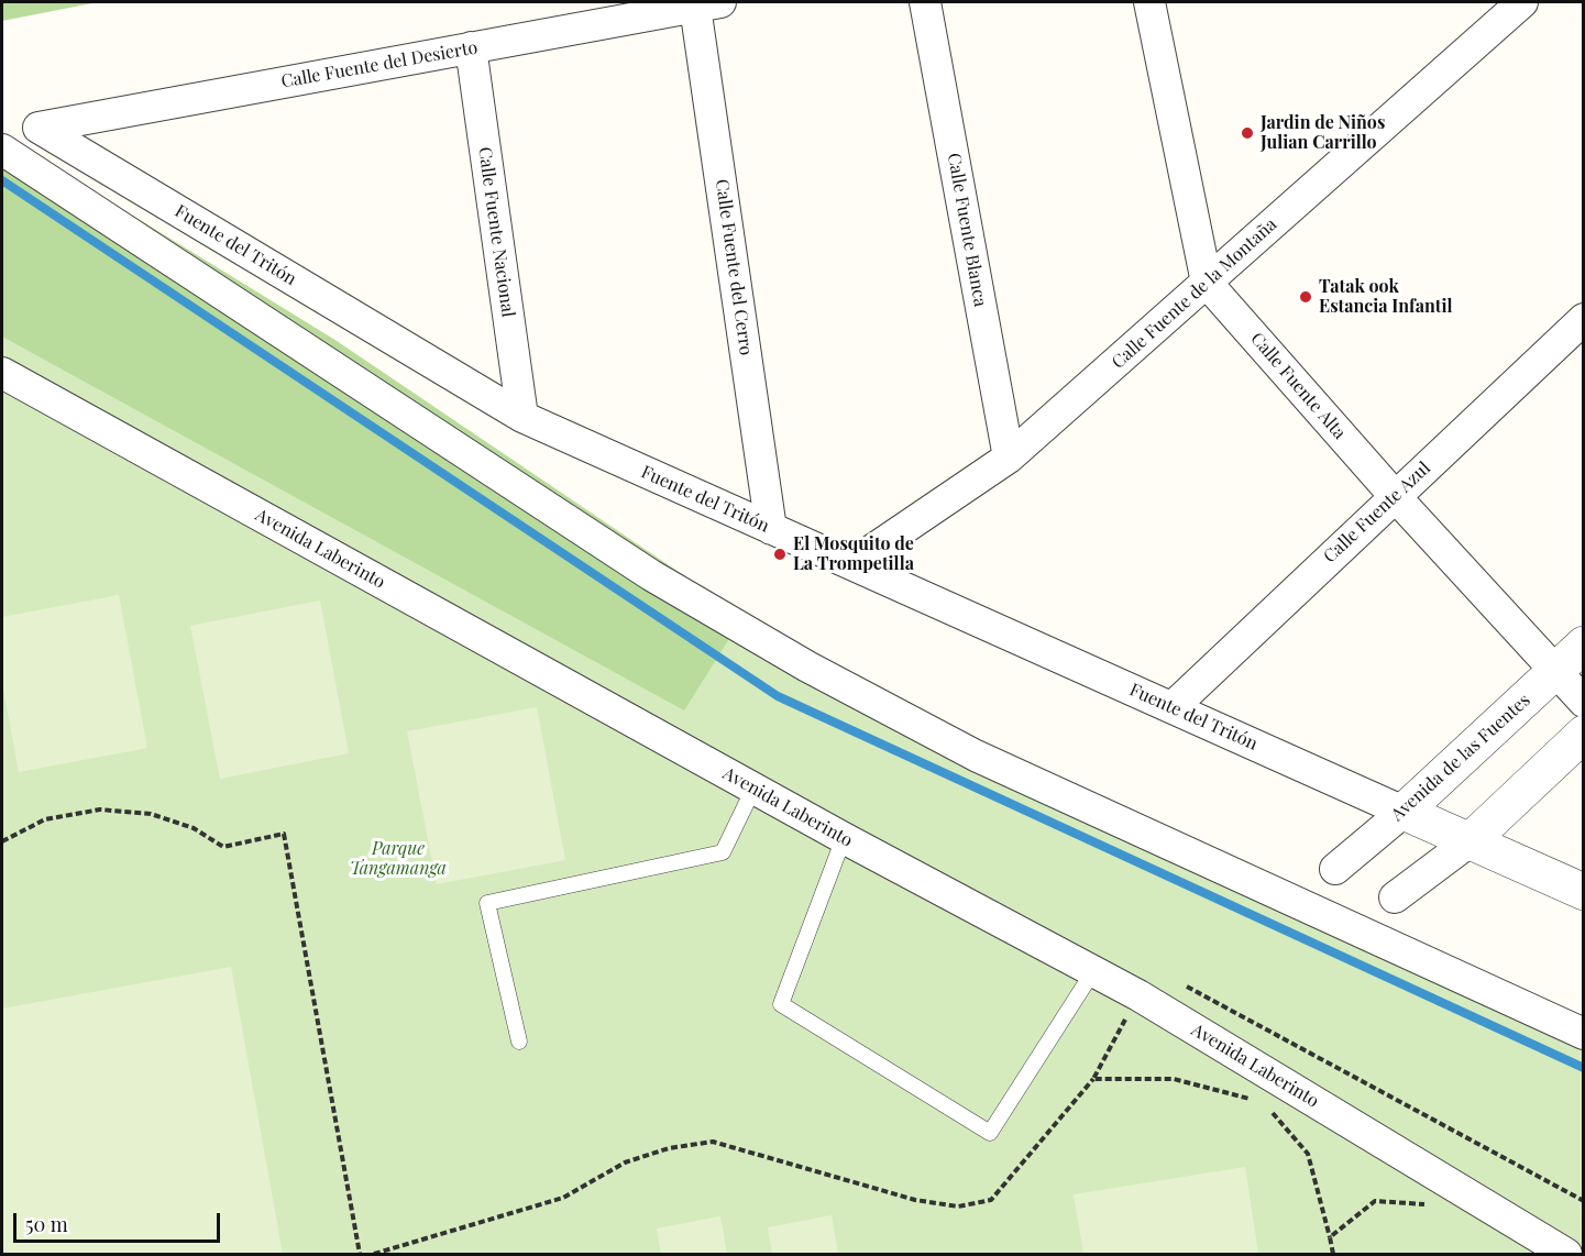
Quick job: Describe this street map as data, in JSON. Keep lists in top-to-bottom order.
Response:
{
  "streets": {
    "street": [
      "Calle Fuente del Desierto",
      "Calle Fuente Blanca",
      "Calle Fuente Nacional",
      "Fuente del Tritón",
      "Calle Fuente del Cerro",
      "Calle Fuente de la Montaña",
      "Calle Fuente Alta",
      "Calle Fuente Azul",
      "Avenida Laberinto",
      "Avenida de las Fuentes"
    ]
  },
  "crossings": [
    ["Calle Fuente del Desierto", "Calle Fuente Nacional"],
    ["Calle Fuente del Desierto", "Fuente del Tritón"],
    ["Calle Fuente del Desierto", "Calle Fuente del Cerro"],
    ["Calle Fuente Blanca", "Calle Fuente de la Montaña"],
    ["Calle Fuente Nacional", "Fuente del Tritón"],
    ["Fuente del Tritón", "Calle Fuente del Cerro"],
    ["Fuente del Tritón", "Calle Fuente de la Montaña"],
    ["Fuente del Tritón", "Calle Fuente Azul"],
    ["Fuente del Tritón", "Avenida de las Fuentes"],
    ["Calle Fuente de la Montaña", "Calle Fuente Alta"],
    ["Calle Fuente Alta", "Calle Fuente Azul"],
    ["Calle Fuente Alta", "Avenida de las Fuentes"]
  ],
  "parks": ["Parque Tangamanga"],
  "places": ["Jardin de Niños Julian Carrillo", "Tatak ook Estancia Infantil", "El Mosquito de La Trompetilla"],
  "scale_bar": "50 m"
}
